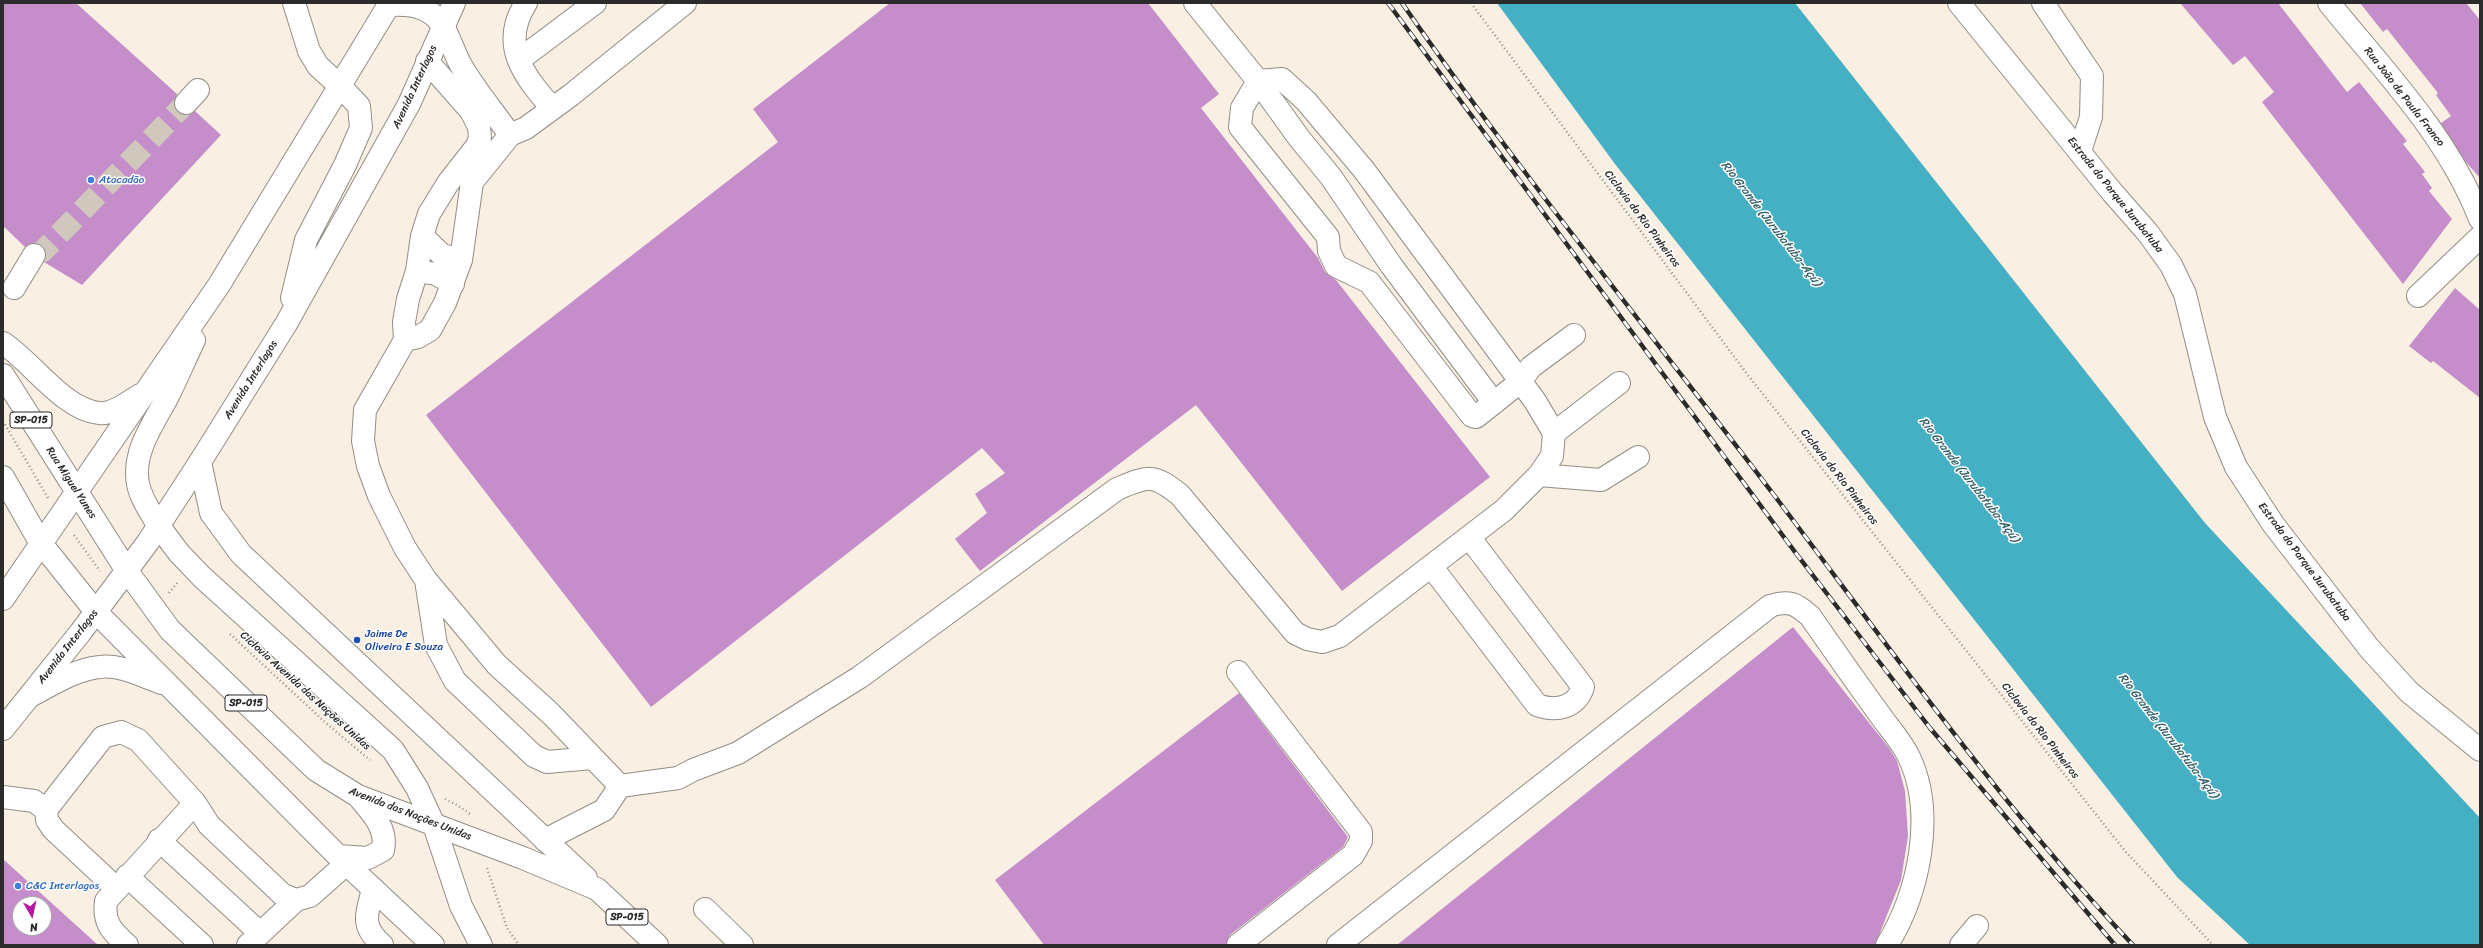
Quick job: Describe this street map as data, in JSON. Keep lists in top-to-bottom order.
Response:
{
  "streets": {
    "main road": [
      "Avenida Interlagos",
      "Rua João de Paula Franco",
      "Estrada do Parque Jurubatuba",
      "SP-015",
      "Rua Miguel Yunes",
      "Avenida das Nações Unidas"
    ],
    "path": ["Ciclovia do Rio Pinheiros", "Ciclovia Avenida das Nações Unidas"]
  },
  "crossings": [
    ["Avenida Interlagos", "Rua Miguel Yunes"],
    ["Avenida Interlagos", "Avenida das Nações Unidas"],
    ["Rua Miguel Yunes", "Avenida das Nações Unidas"]
  ],
  "water": ["Rio Grande (Jurubatuba-Açú)"],
  "places": ["Atacadão", "Jaime De Oliveira E Souza", "C&C Interlagos"],
  "north": "bottom"
}
